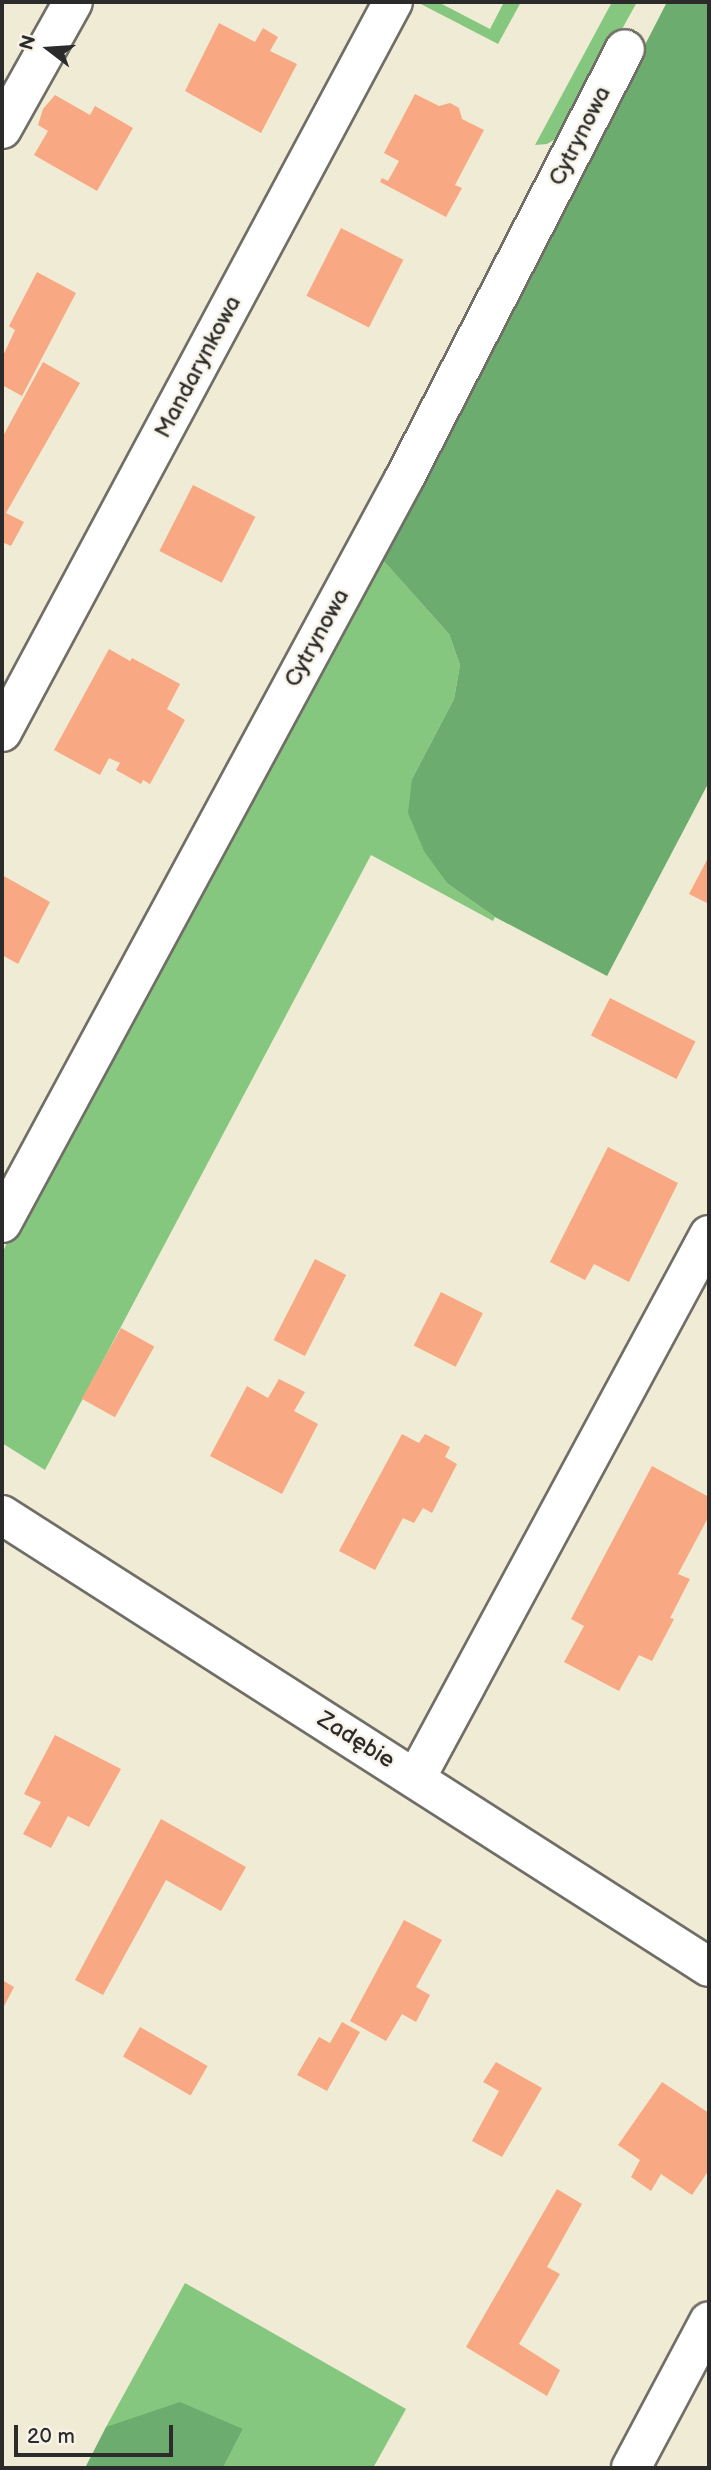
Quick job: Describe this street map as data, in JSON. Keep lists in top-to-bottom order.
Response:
{
  "streets": {
    "street": ["Cytrynowa", "Mandarynkowa", "Zadębie"]
  },
  "scale_bar": "20 m",
  "north": "left"
}
